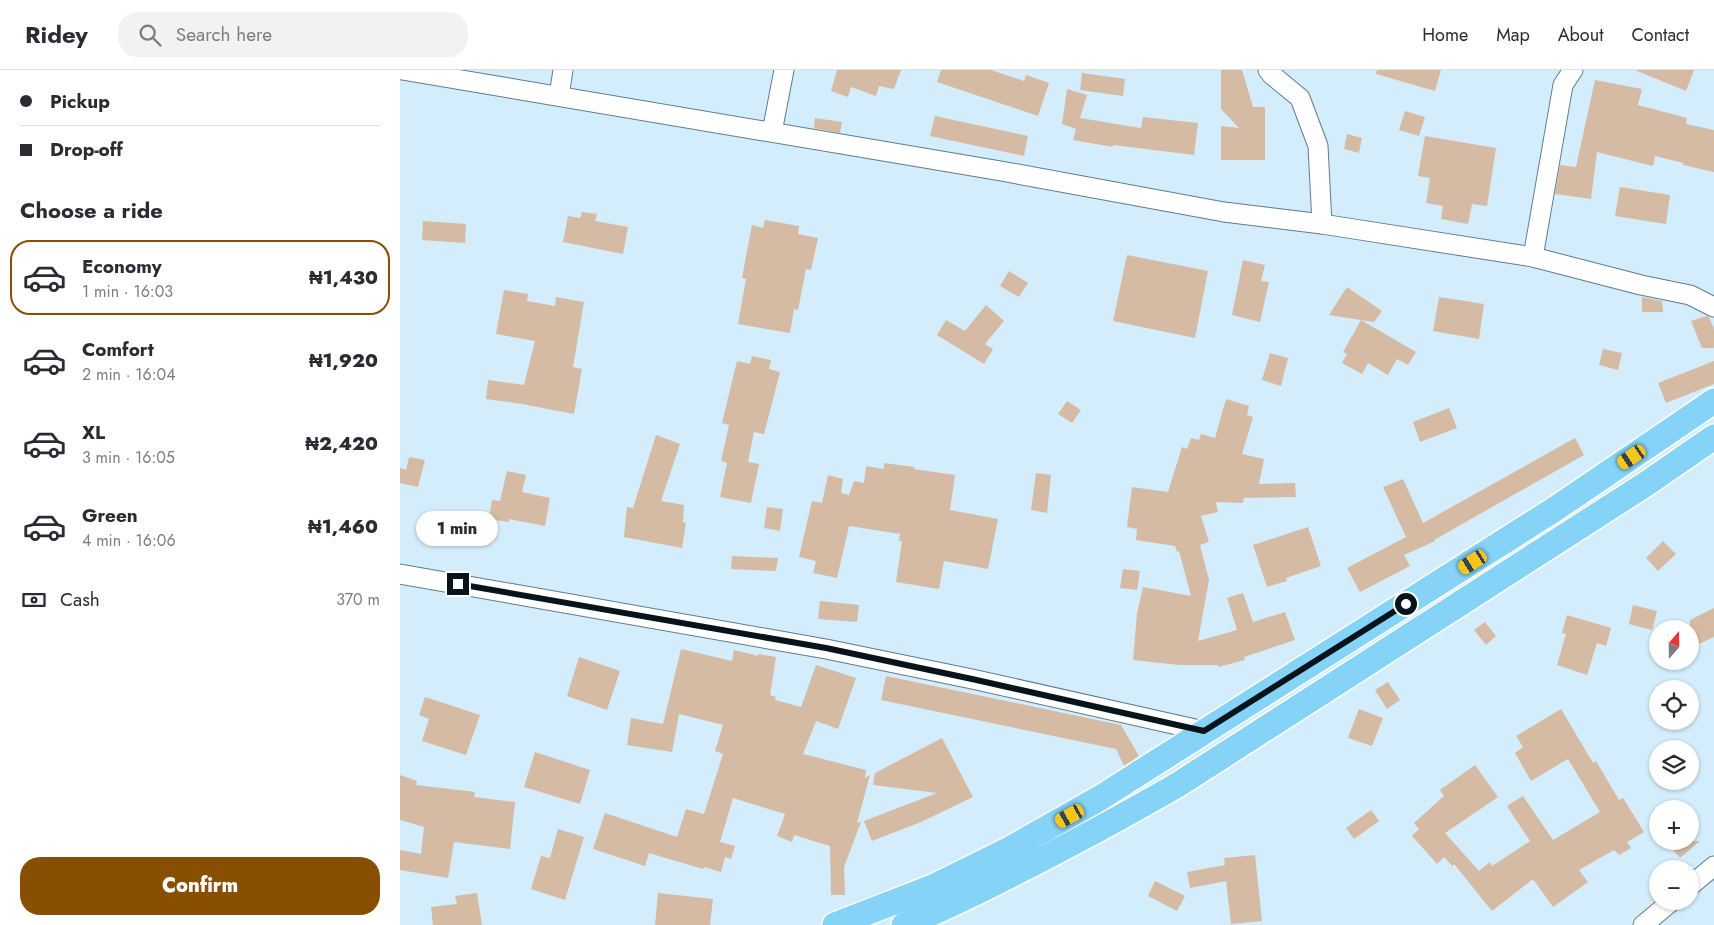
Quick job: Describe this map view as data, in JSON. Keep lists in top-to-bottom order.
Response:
{
  "north": "top",
  "page": {
    "header": "Ridey",
    "search": "Search here",
    "nav": [
      "Home",
      "Map",
      "About",
      "Contact"
    ],
    "banner": ["Pickup", "Drop-off"],
    "heading": "Choose a ride",
    "list": [
      {
        "name": "Economy",
        "note": "1 min · 16:03",
        "value": "₦1,430"
      },
      {
        "name": "Comfort",
        "note": "2 min · 16:04",
        "value": "₦1,920"
      },
      {
        "name": "XL",
        "note": "3 min · 16:05",
        "value": "₦2,420"
      },
      {
        "name": "Green",
        "note": "4 min · 16:06",
        "value": "₦1,460"
      }
    ],
    "bubble": "1 min",
    "pay": ["Cash", "370 m"],
    "map_buttons": ["+", "−"],
    "buttons": "Confirm"
  }
}
